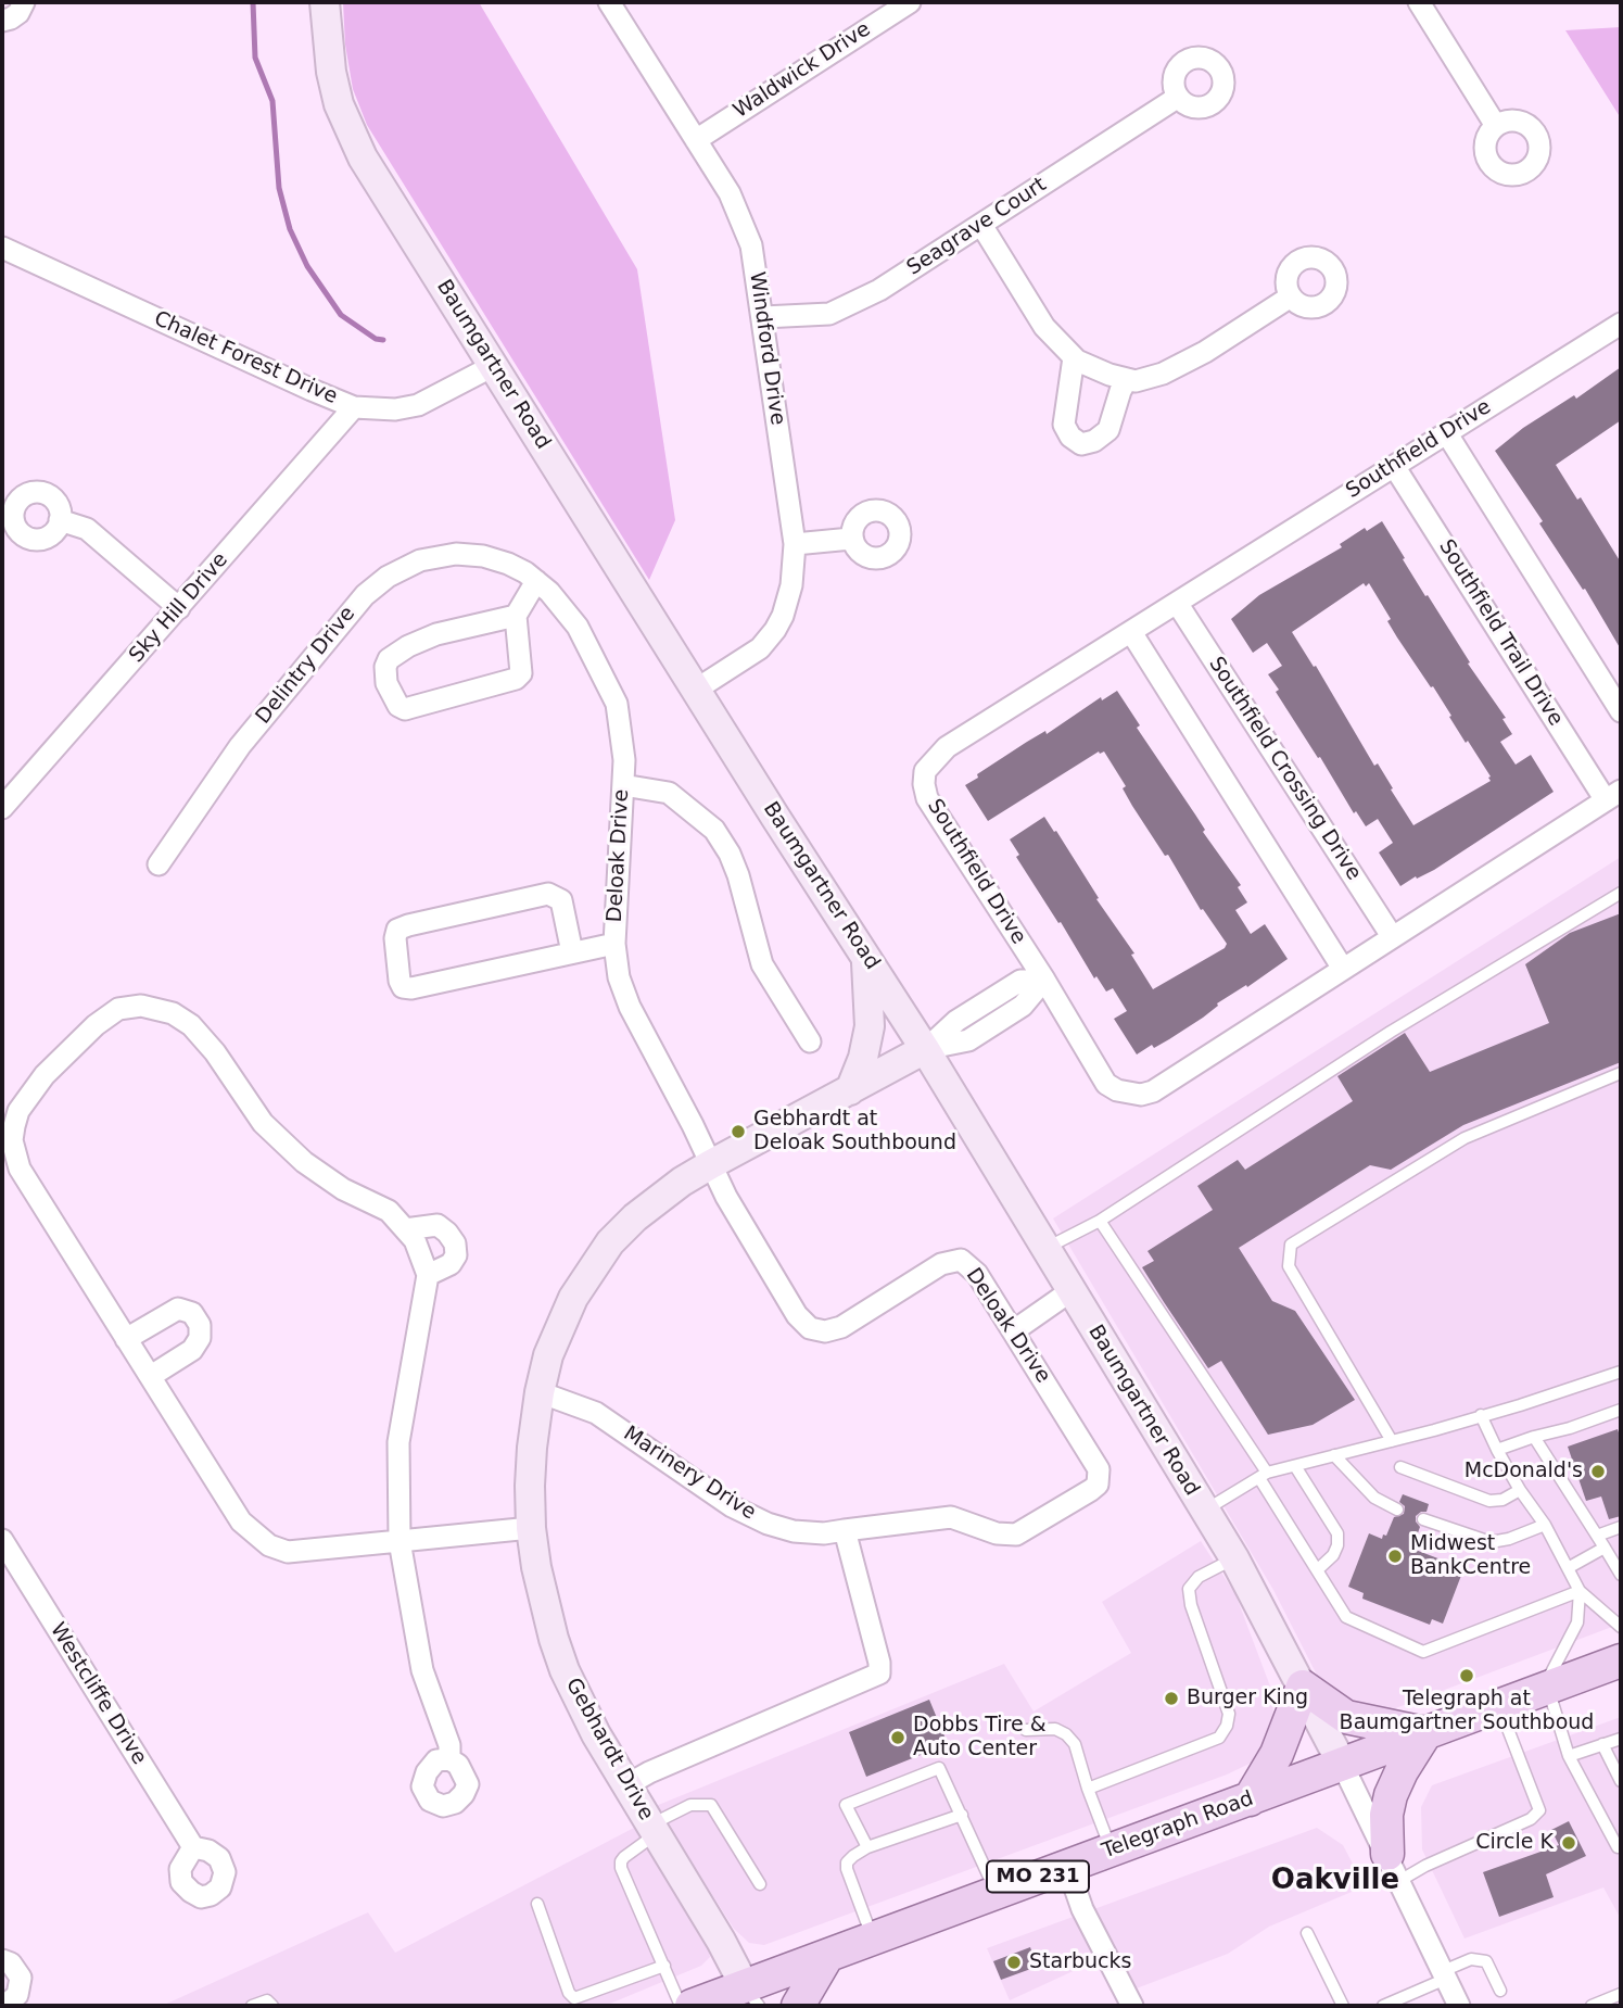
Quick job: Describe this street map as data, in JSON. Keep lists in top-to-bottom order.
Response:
{
  "streets": {
    "main road": [
      "Baumgartner Road",
      "Gebhardt Drive",
      "Telegraph Road",
      "MO 231"
    ],
    "street": [
      "Waldwick Drive",
      "Seagrave Court",
      "Windford Drive",
      "Chalet Forest Drive",
      "Southfield Drive",
      "Sky Hill Drive",
      "Southfield Trail Drive",
      "Delintry Drive",
      "Southfield Crossing Drive",
      "Deloak Drive",
      "Marinery Drive",
      "Westcliffe Drive"
    ]
  },
  "crossings": [
    ["Waldwick Drive", "Windford Drive"],
    ["Seagrave Court", "Windford Drive"],
    ["Windford Drive", "Baumgartner Road"],
    ["Chalet Forest Drive", "Baumgartner Road"],
    ["Chalet Forest Drive", "Sky Hill Drive"],
    ["Baumgartner Road", "Gebhardt Drive"],
    ["Baumgartner Road", "Telegraph Road"],
    ["Southfield Drive", "Southfield Trail Drive"],
    ["Southfield Drive", "Southfield Crossing Drive"],
    ["Delintry Drive", "Deloak Drive"],
    ["Deloak Drive", "Marinery Drive"],
    ["Deloak Drive", "Gebhardt Drive"],
    ["Marinery Drive", "Gebhardt Drive"],
    ["Gebhardt Drive", "Telegraph Road"]
  ],
  "districts": ["Oakville"],
  "places": [
    "Gebhardt at Deloak Southbound",
    "McDonald's",
    "Midwest BankCentre",
    "Telegraph at Baumgartner Southboud",
    "Burger King",
    "Dobbs Tire & Auto Center",
    "Circle K",
    "Starbucks"
  ]
}
